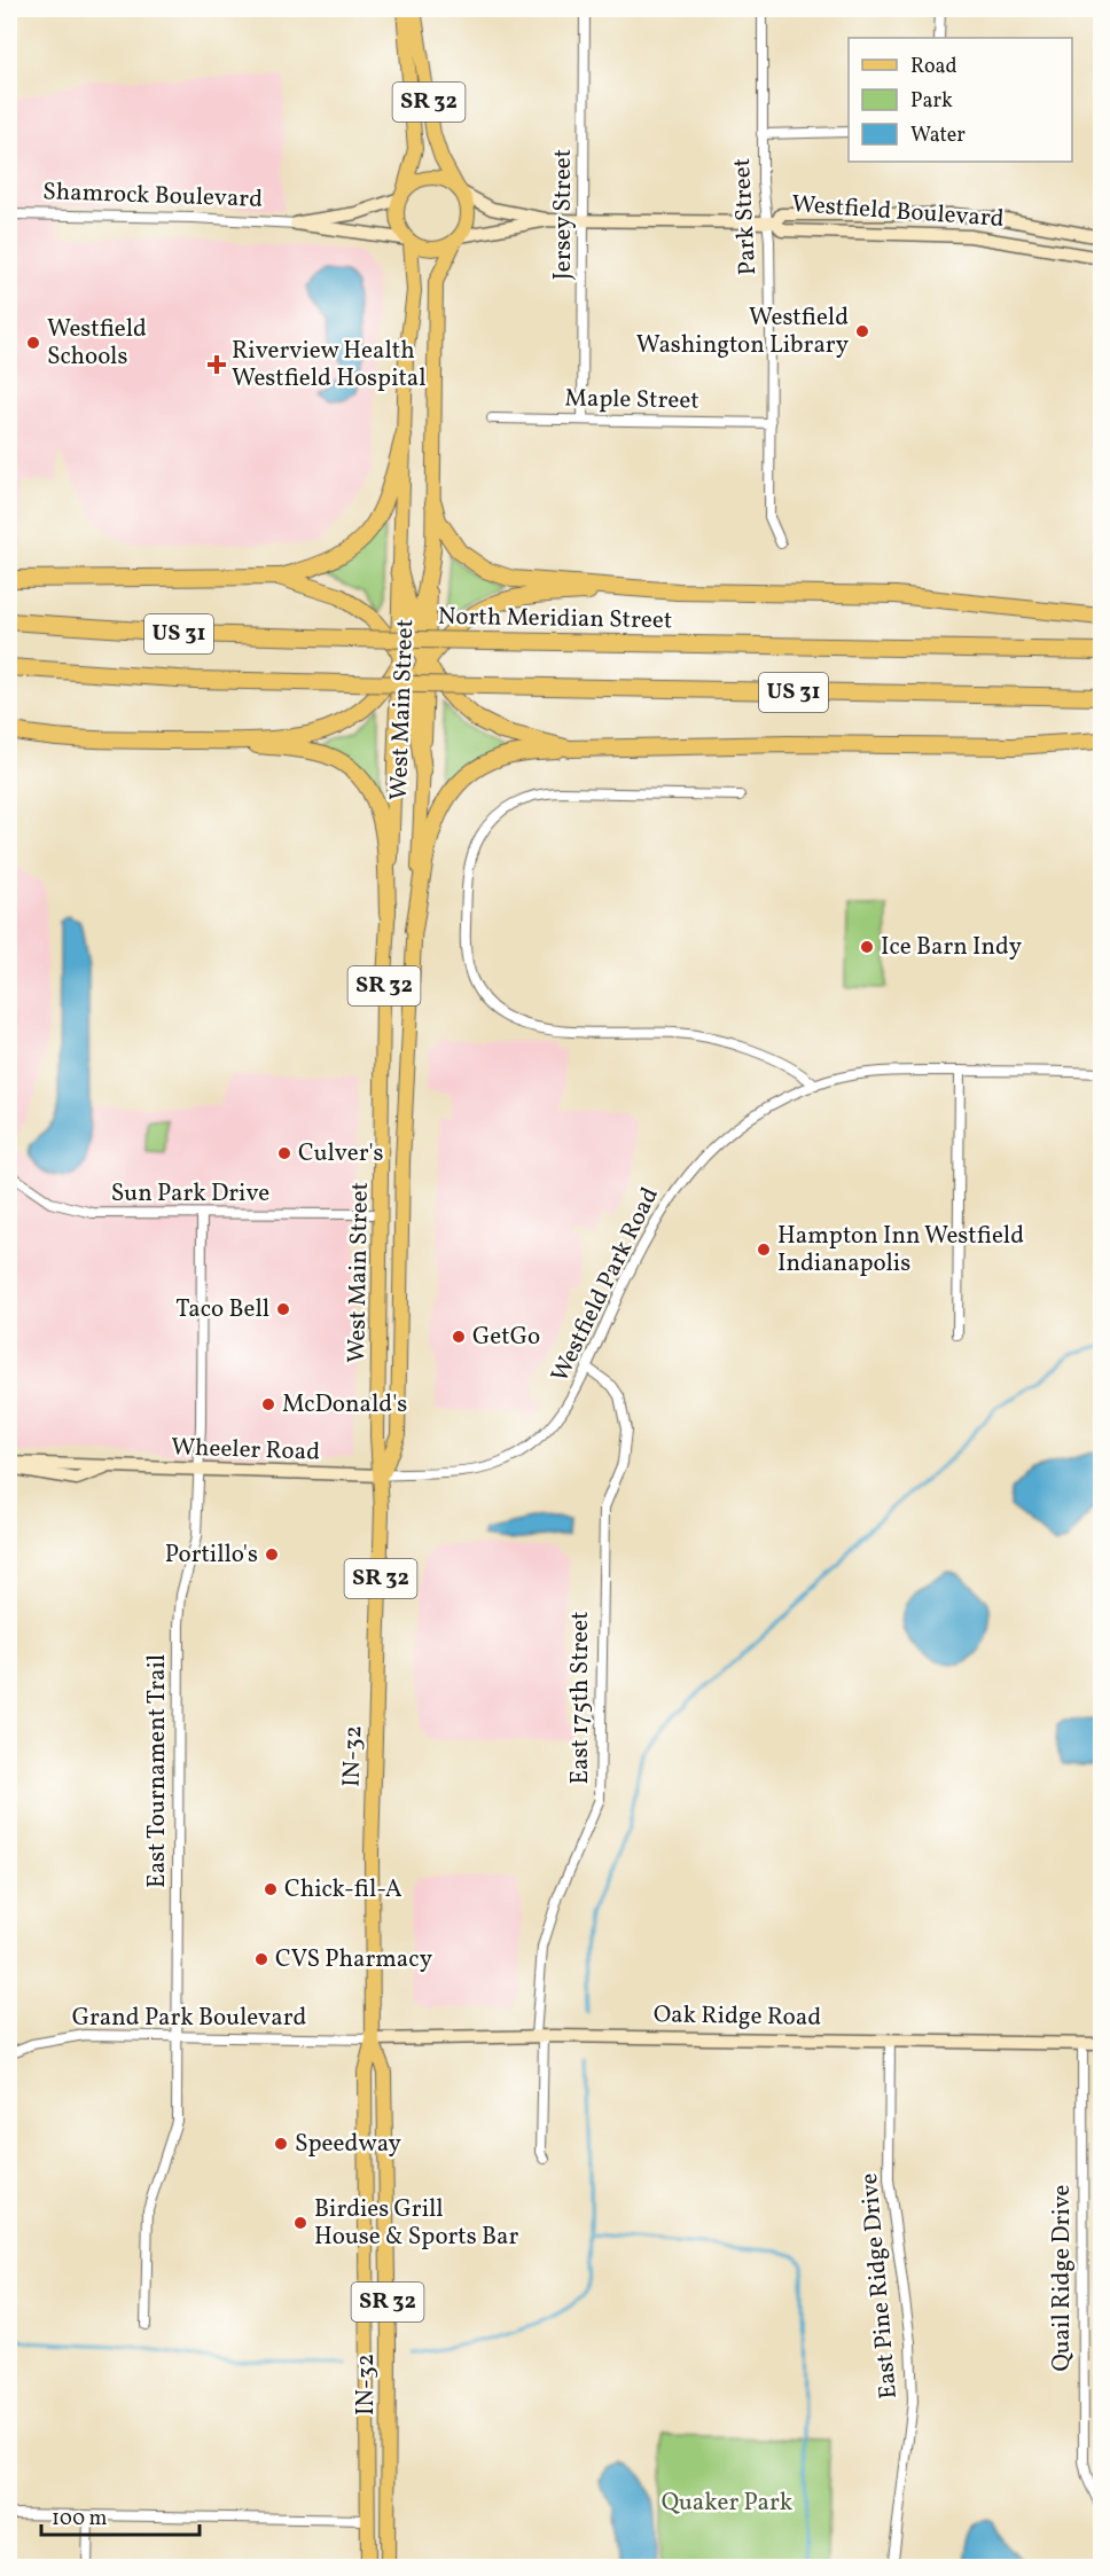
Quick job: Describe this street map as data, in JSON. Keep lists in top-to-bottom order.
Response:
{
  "streets": {
    "highway": ["North Meridian Street", "US 31"],
    "main road": ["SR 32", "West Main Street", "IN-32"],
    "street": [
      "Shamrock Boulevard",
      "Westfield Boulevard",
      "Jersey Street",
      "Park Street",
      "Maple Street",
      "Sun Park Drive",
      "Westfield Park Road",
      "Wheeler Road",
      "East 175th Street",
      "East Tournament Trail",
      "Oak Ridge Road",
      "Grand Park Boulevard",
      "Quail Ridge Drive",
      "East Pine Ridge Drive"
    ]
  },
  "crossings": [
    ["SR 32", "Shamrock Boulevard"],
    ["SR 32", "Westfield Boulevard"],
    ["SR 32", "West Main Street"],
    ["Shamrock Boulevard", "Westfield Boulevard"],
    ["Shamrock Boulevard", "West Main Street"],
    ["Westfield Boulevard", "Jersey Street"],
    ["Westfield Boulevard", "Park Street"],
    ["Westfield Boulevard", "West Main Street"],
    ["Jersey Street", "Maple Street"],
    ["Park Street", "Maple Street"],
    ["West Main Street", "Sun Park Drive"],
    ["West Main Street", "Westfield Park Road"],
    ["West Main Street", "Wheeler Road"],
    ["West Main Street", "IN-32"],
    ["Sun Park Drive", "East Tournament Trail"],
    ["Westfield Park Road", "Wheeler Road"],
    ["Westfield Park Road", "East 175th Street"],
    ["Westfield Park Road", "IN-32"],
    ["Wheeler Road", "IN-32"],
    ["Wheeler Road", "East Tournament Trail"],
    ["East 175th Street", "Oak Ridge Road"],
    ["IN-32", "Oak Ridge Road"],
    ["IN-32", "Grand Park Boulevard"],
    ["East Tournament Trail", "Grand Park Boulevard"],
    ["Oak Ridge Road", "Grand Park Boulevard"],
    ["Oak Ridge Road", "Quail Ridge Drive"],
    ["Oak Ridge Road", "East Pine Ridge Drive"]
  ],
  "parks": ["Quaker Park"],
  "places": {
    "other": [
      "Westfield Washington Library",
      "Westfield Schools",
      "Ice Barn Indy",
      "Culver's",
      "Hampton Inn Westfield Indianapolis",
      "Taco Bell",
      "GetGo",
      "McDonald's",
      "Portillo's",
      "Chick-fil-A",
      "CVS Pharmacy",
      "Speedway",
      "Birdies Grill House & Sports Bar"
    ],
    "health": ["Riverview Health Westfield Hospital"]
  },
  "legend": ["Road", "Park", "Water"],
  "scale_bar": "100 m"
}
